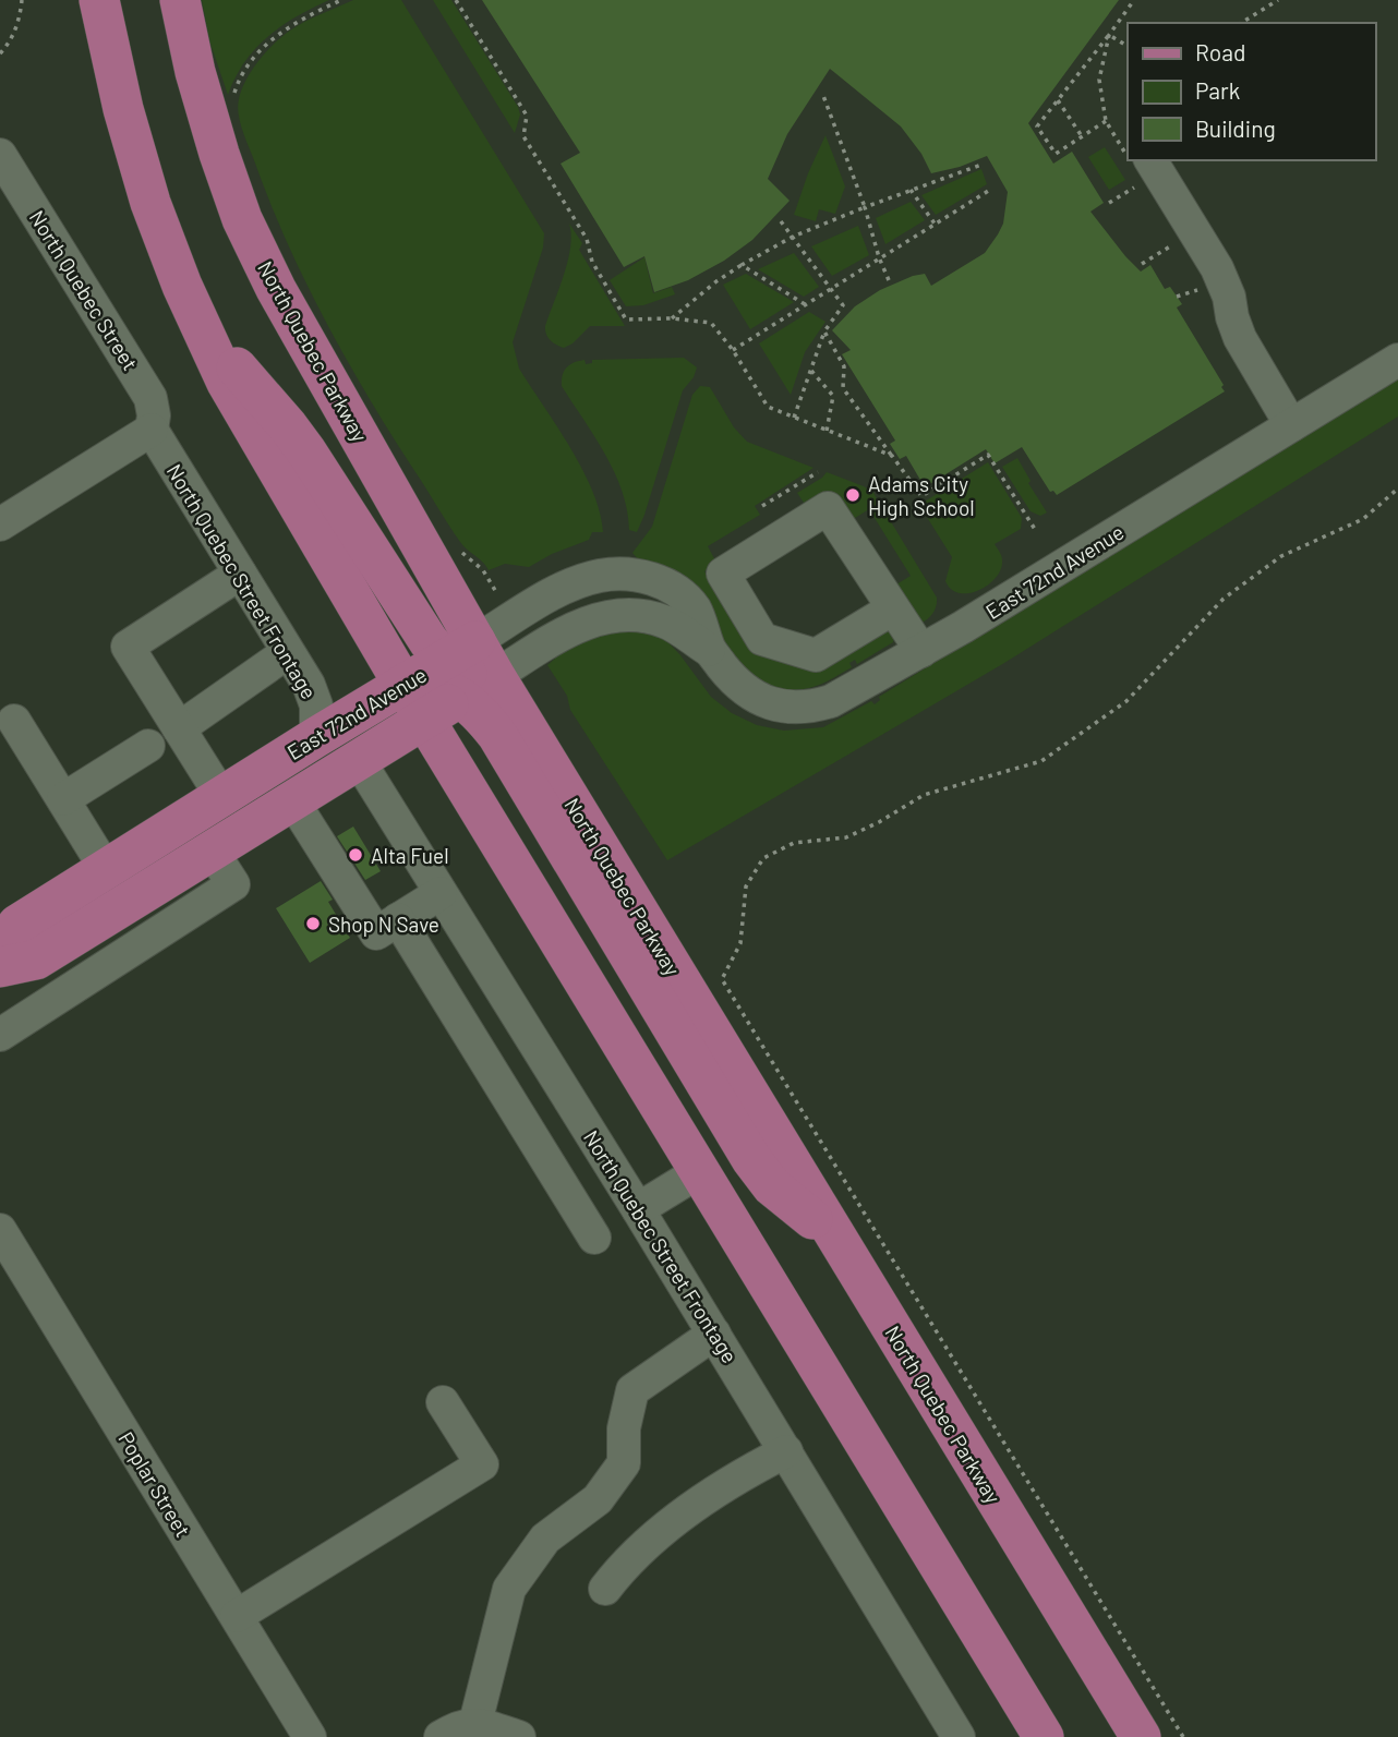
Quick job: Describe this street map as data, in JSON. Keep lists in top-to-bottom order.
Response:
{
  "streets": {
    "main road": ["North Quebec Parkway", "East 72nd Avenue"],
    "street": ["North Quebec Street", "North Quebec Street Frontage", "Poplar Street"]
  },
  "crossings": [
    ["North Quebec Street", "North Quebec Street Frontage"],
    ["North Quebec Parkway", "East 72nd Avenue"],
    ["East 72nd Avenue", "North Quebec Street Frontage"]
  ],
  "places": ["Adams City High School", "Alta Fuel", "Shop N Save"],
  "legend": ["Road", "Park", "Building"]
}
